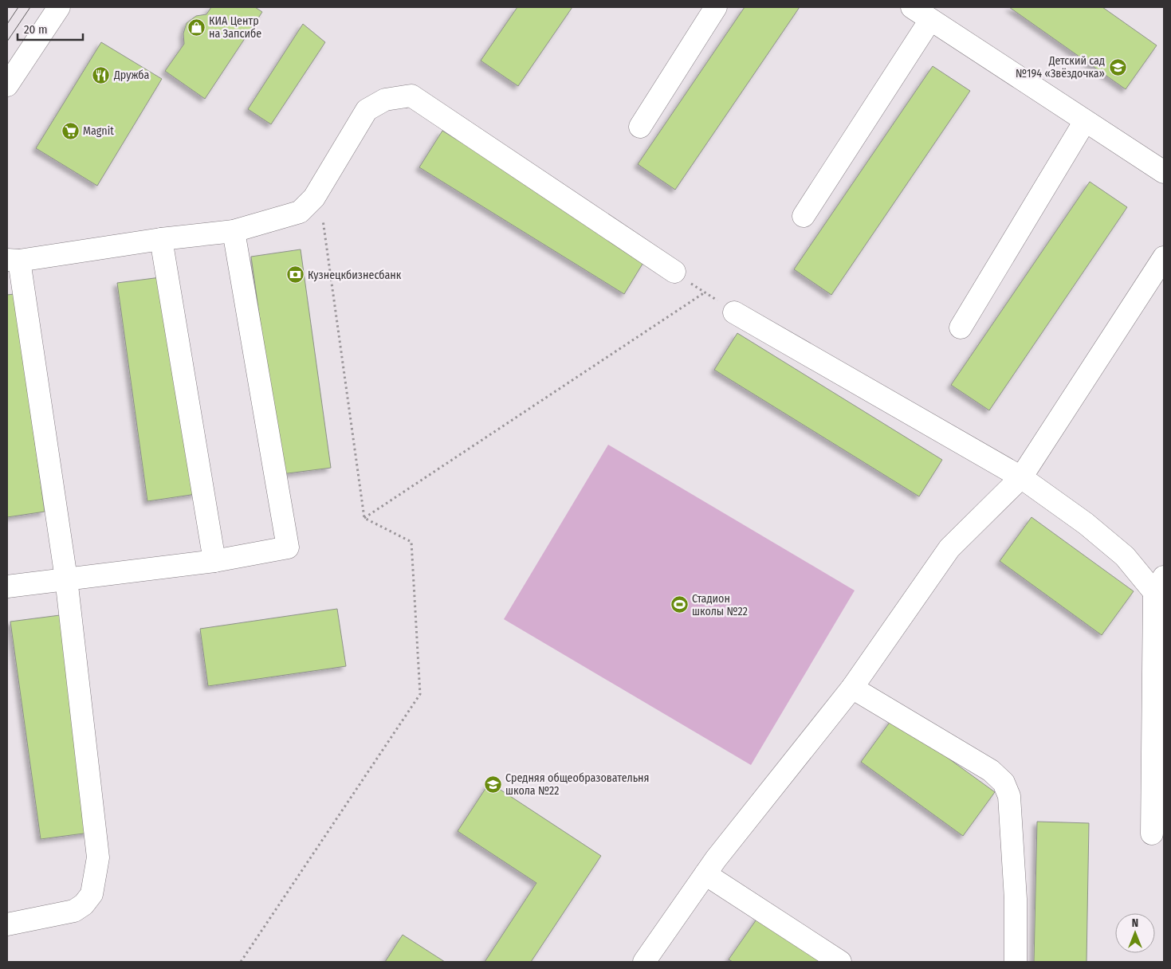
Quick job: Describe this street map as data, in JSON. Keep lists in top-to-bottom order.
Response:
{
  "places": {
    "shop": ["КИА Центр на Запсибе"],
    "school or university": ["Детский сад №194 «Звёздочка»", "Средняя общеобразовательня школа №22"],
    "restaurant": ["Дружба"],
    "supermarket": ["Magnit"],
    "bank": ["Кузнецкбизнесбанк"],
    "sports": ["Стадион школы №22"]
  },
  "scale_bar": "20 m",
  "north": "top"
}
